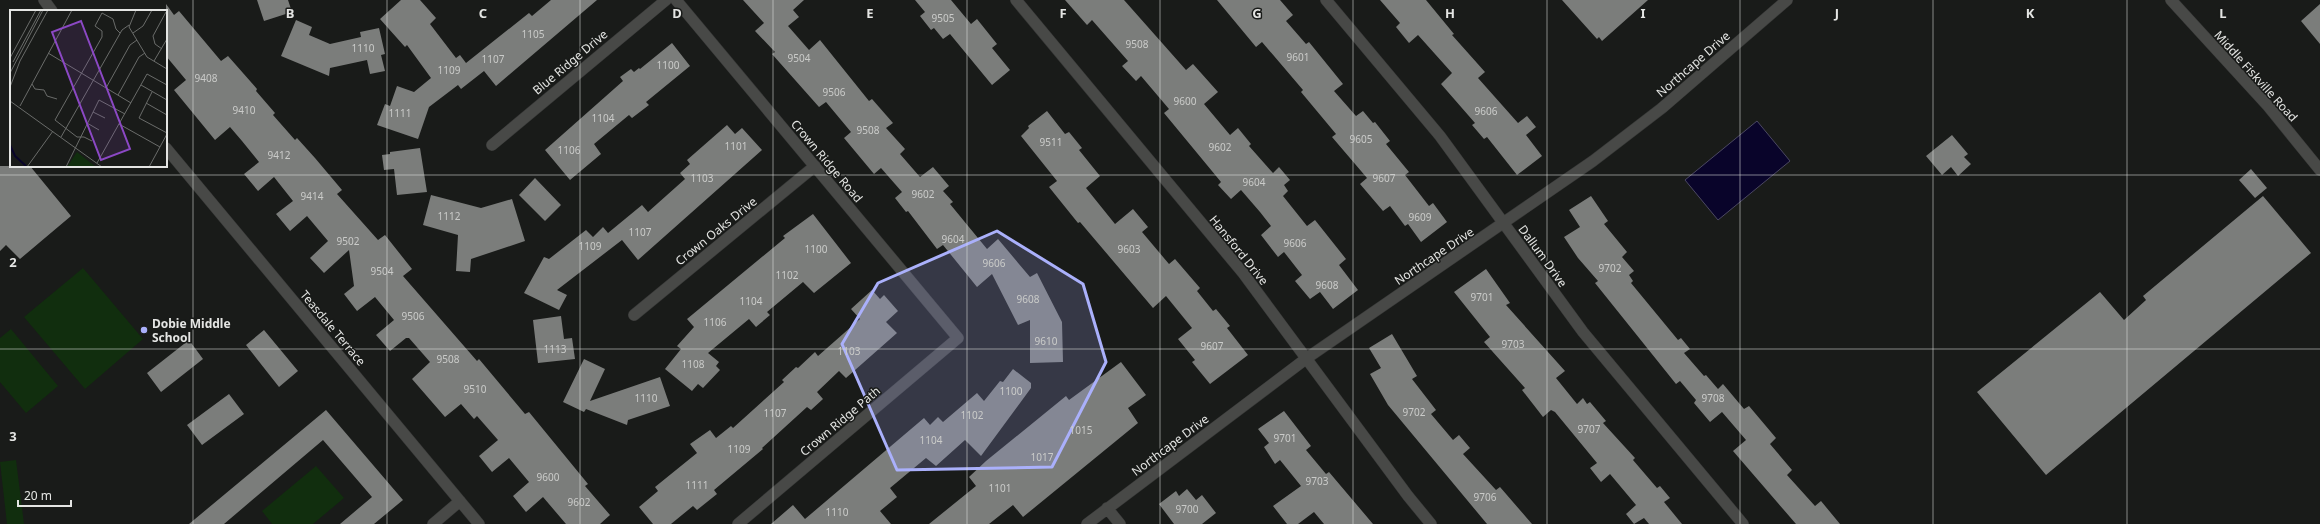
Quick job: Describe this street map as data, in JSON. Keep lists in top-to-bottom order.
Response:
{
  "streets": {
    "street": [
      "Blue Ridge Drive",
      "Northcape Drive",
      "Middle Fiskville Road",
      "Crown Ridge Road",
      "Crown Oaks Drive",
      "Hansford Drive",
      "Dallum Drive",
      "Teasdale Terrace",
      "Crown Ridge Path"
    ]
  },
  "crossings": [
    ["Northcape Drive", "Hansford Drive"],
    ["Northcape Drive", "Dallum Drive"],
    ["Crown Ridge Road", "Crown Oaks Drive"],
    ["Crown Ridge Road", "Crown Ridge Path"]
  ],
  "places": ["Dobie Middle School"],
  "house_numbers": [
    "9505",
    "1105",
    "9508",
    "1110",
    "9601",
    "9504",
    "1107",
    "1100",
    "1109",
    "9408",
    "9506",
    "9600",
    "9410",
    "9606",
    "1111",
    "1104",
    "9508",
    "9605",
    "9511",
    "1101",
    "9602",
    "1106",
    "9412",
    "1103",
    "9607",
    "9604",
    "9602",
    "9414",
    "1112",
    "9609",
    "1107",
    "9604",
    "9502",
    "9606",
    "1109",
    "1100",
    "9603",
    "9606",
    "9702",
    "9504",
    "1102",
    "9608",
    "9701",
    "9608",
    "1104",
    "9506",
    "1106",
    "9610",
    "9703",
    "9607",
    "1113",
    "1103",
    "9508",
    "1108",
    "9510",
    "1100",
    "1110",
    "9708",
    "9702",
    "1107",
    "1102",
    "9707",
    "1015",
    "9701",
    "1104",
    "1109",
    "1017",
    "9600",
    "9703",
    "1111",
    "1101",
    "9706",
    "9602",
    "9700",
    "1110"
  ],
  "scale_bar": "20 m",
  "grid": {
    "columns": [
      "B",
      "C",
      "D",
      "E",
      "F",
      "G",
      "H",
      "I",
      "J",
      "K",
      "L"
    ],
    "rows": ["2", "3"]
  }
}
